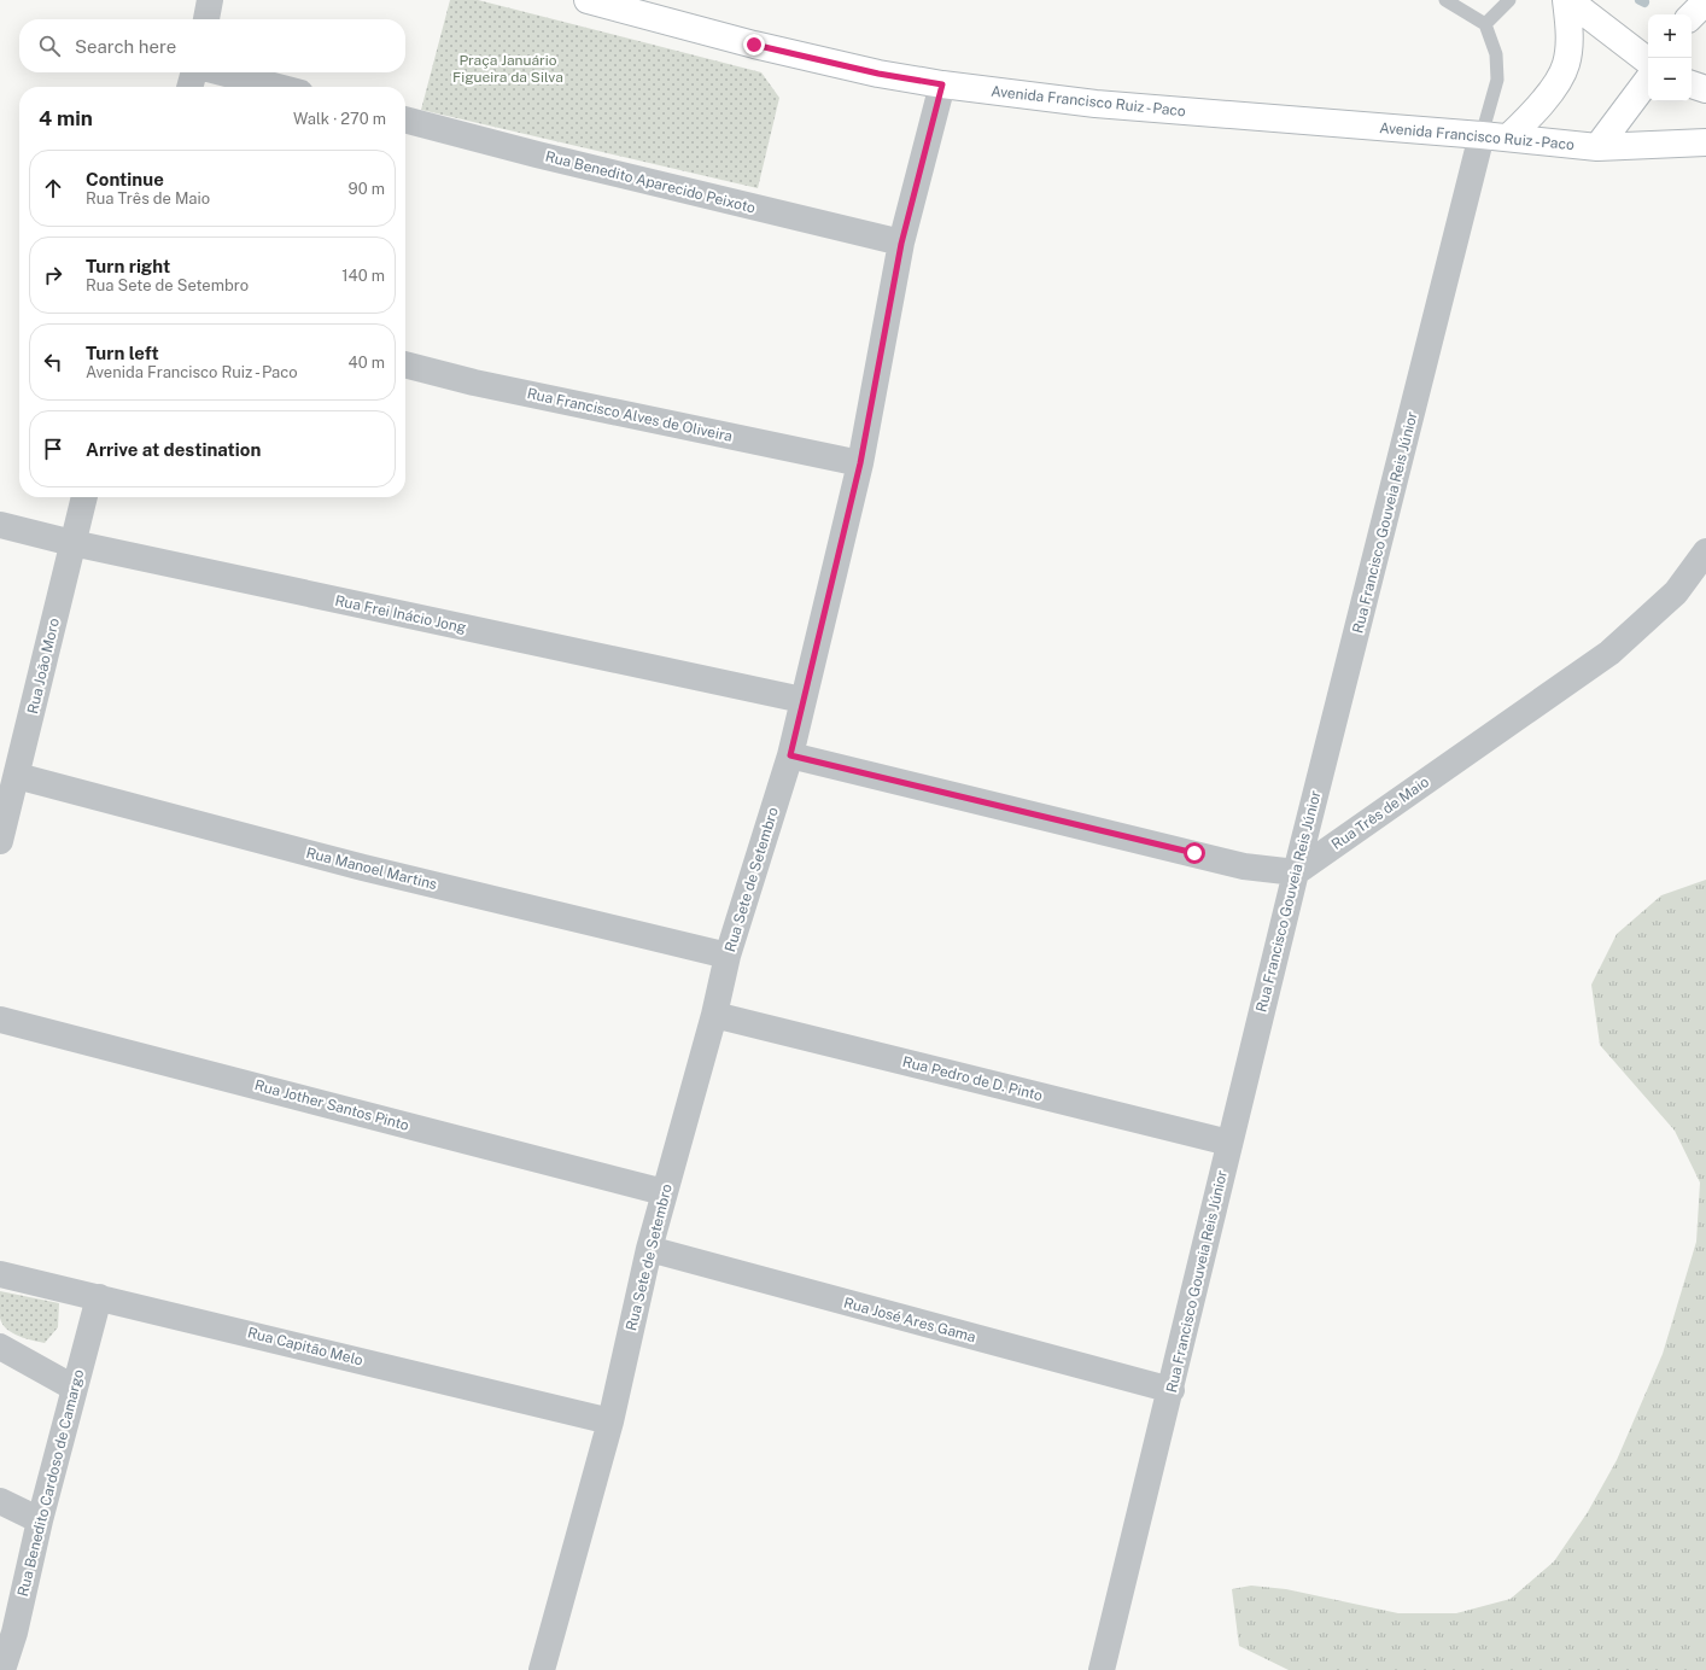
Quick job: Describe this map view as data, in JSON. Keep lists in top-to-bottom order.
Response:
{
  "streets": {
    "street": [
      "Avenida Francisco Ruiz - Paco",
      "Rua Benedito Aparecido Peixoto",
      "Rua Francisco Alves de Oliveira",
      "Rua Francisco Gouveia Reis Júnior",
      "Rua Frei Inácio Jong",
      "Rua João Moro",
      "Rua Três de Maio",
      "Rua Manoel Martins",
      "Rua Sete de Setembro",
      "Rua Pedro de D. Pinto",
      "Rua Jother Santos Pinto",
      "Rua José Ares Gama",
      "Rua Capitão Melo",
      "Rua Benedito Cardoso de Camargo"
    ]
  },
  "crossings": [
    ["Avenida Francisco Ruiz - Paco", "Rua Francisco Gouveia Reis Júnior"],
    ["Avenida Francisco Ruiz - Paco", "Rua Sete de Setembro"],
    ["Rua Benedito Aparecido Peixoto", "Rua Sete de Setembro"],
    ["Rua Francisco Alves de Oliveira", "Rua Sete de Setembro"],
    ["Rua Francisco Gouveia Reis Júnior", "Rua Três de Maio"],
    ["Rua Francisco Gouveia Reis Júnior", "Rua Pedro de D. Pinto"],
    ["Rua Francisco Gouveia Reis Júnior", "Rua José Ares Gama"],
    ["Rua Frei Inácio Jong", "Rua João Moro"],
    ["Rua Frei Inácio Jong", "Rua Sete de Setembro"],
    ["Rua João Moro", "Rua Manoel Martins"],
    ["Rua Manoel Martins", "Rua Sete de Setembro"],
    ["Rua Sete de Setembro", "Rua Pedro de D. Pinto"],
    ["Rua Sete de Setembro", "Rua Jother Santos Pinto"],
    ["Rua Sete de Setembro", "Rua José Ares Gama"],
    ["Rua Sete de Setembro", "Rua Capitão Melo"],
    ["Rua Capitão Melo", "Rua Benedito Cardoso de Camargo"]
  ],
  "parks": ["Praça Januário Figueira da Silva"],
  "page": {
    "map_buttons": ["+", "−"],
    "search": "Search here",
    "heading": ["4 min", "Walk · 270 m"],
    "list": [
      ["Continue", "Rua Três de Maio", "90 m"],
      ["Turn right", "Rua Sete de Setembro", "140 m"],
      ["Turn left", "Avenida Francisco Ruiz - Paco", "40 m"],
      "Arrive at destination"
    ]
  }
}
